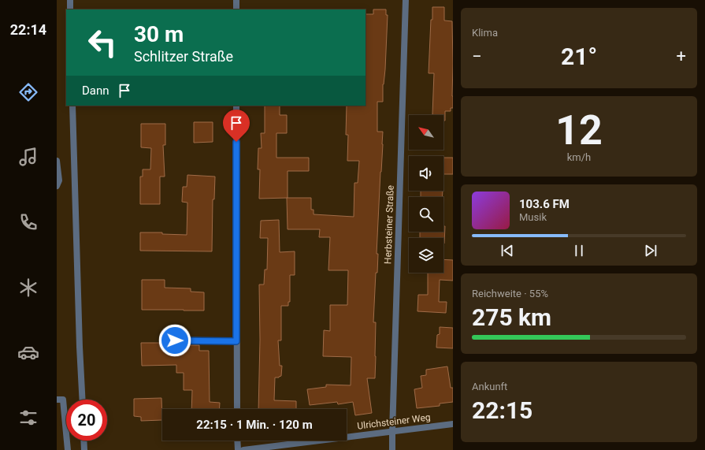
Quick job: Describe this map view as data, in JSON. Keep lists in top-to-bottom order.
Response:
{
  "streets": {
    "street": ["Herbsteiner Straße", "Ulrichsteiner Weg"]
  },
  "crossings": [
    ["Herbsteiner Straße", "Ulrichsteiner Weg"]
  ],
  "north": "top left",
  "page": {
    "tabs": "22:14",
    "tile": [
      "Klima",
      ["12", "km/h"],
      ["Reichweite · 55%", "275 km"],
      ["Ankunft", "22:15"]
    ],
    "turn": ["30 m", "Schlitzer Straße"],
    "heat": ["−", "21°", "+"],
    "then": "Dann",
    "song": ["103.6 FM", "Musik"],
    "limit": "20",
    "trip": "22:15 · 1 Min. · 120 m"
  }
}
